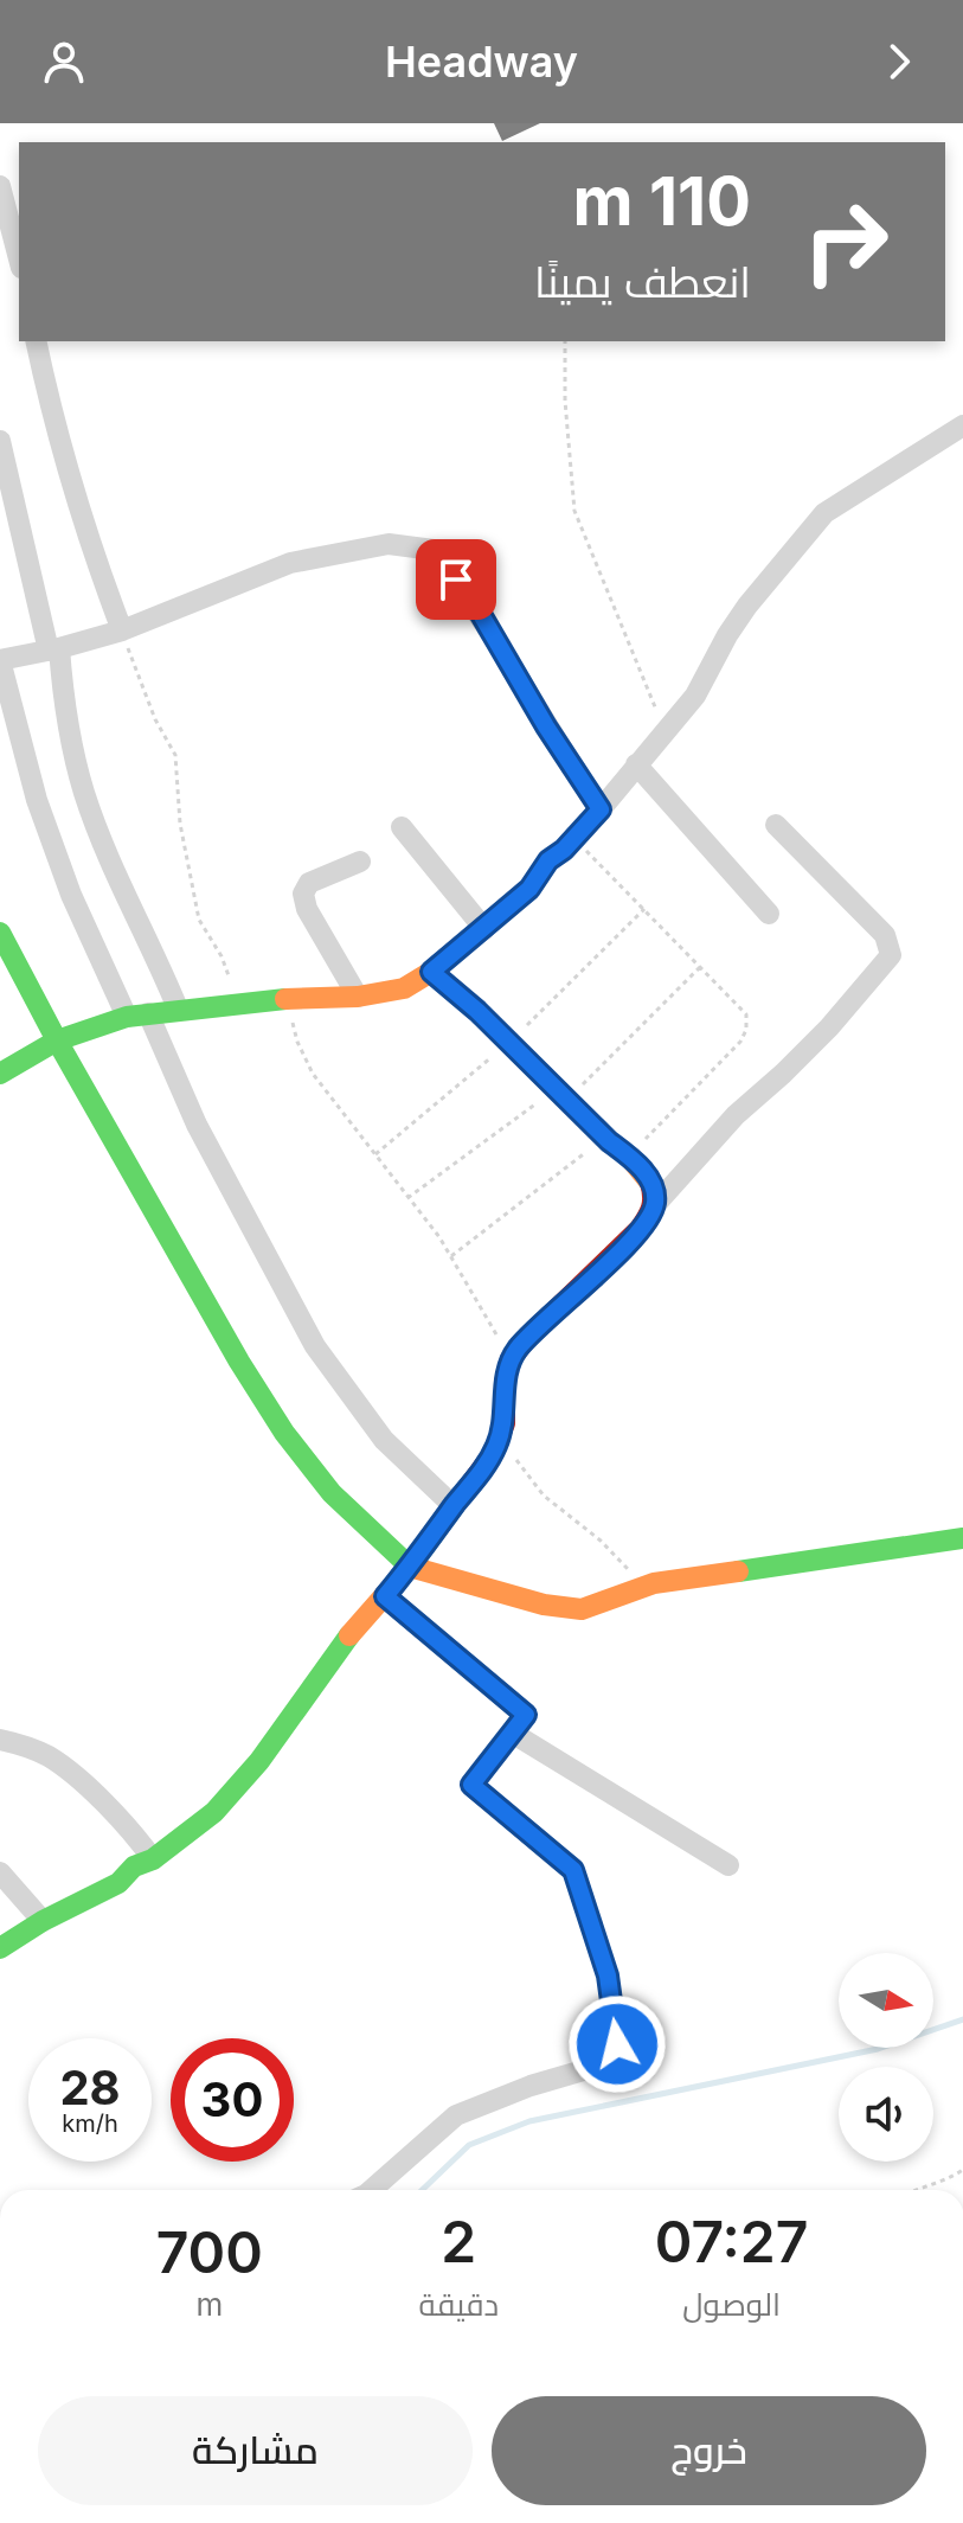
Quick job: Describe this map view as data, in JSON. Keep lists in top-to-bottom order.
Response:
{
  "north": "right",
  "page": {
    "header": "Headway",
    "turn": ["110 m", "انعطف يمينًا"],
    "speed": "28 km/h",
    "limit": "30",
    "eta": [
      "07:27",
      "الوصول",
      "2",
      "دقيقة",
      "700",
      "m"
    ],
    "buttons": ["خروج", "مشاركة"]
  }
}
